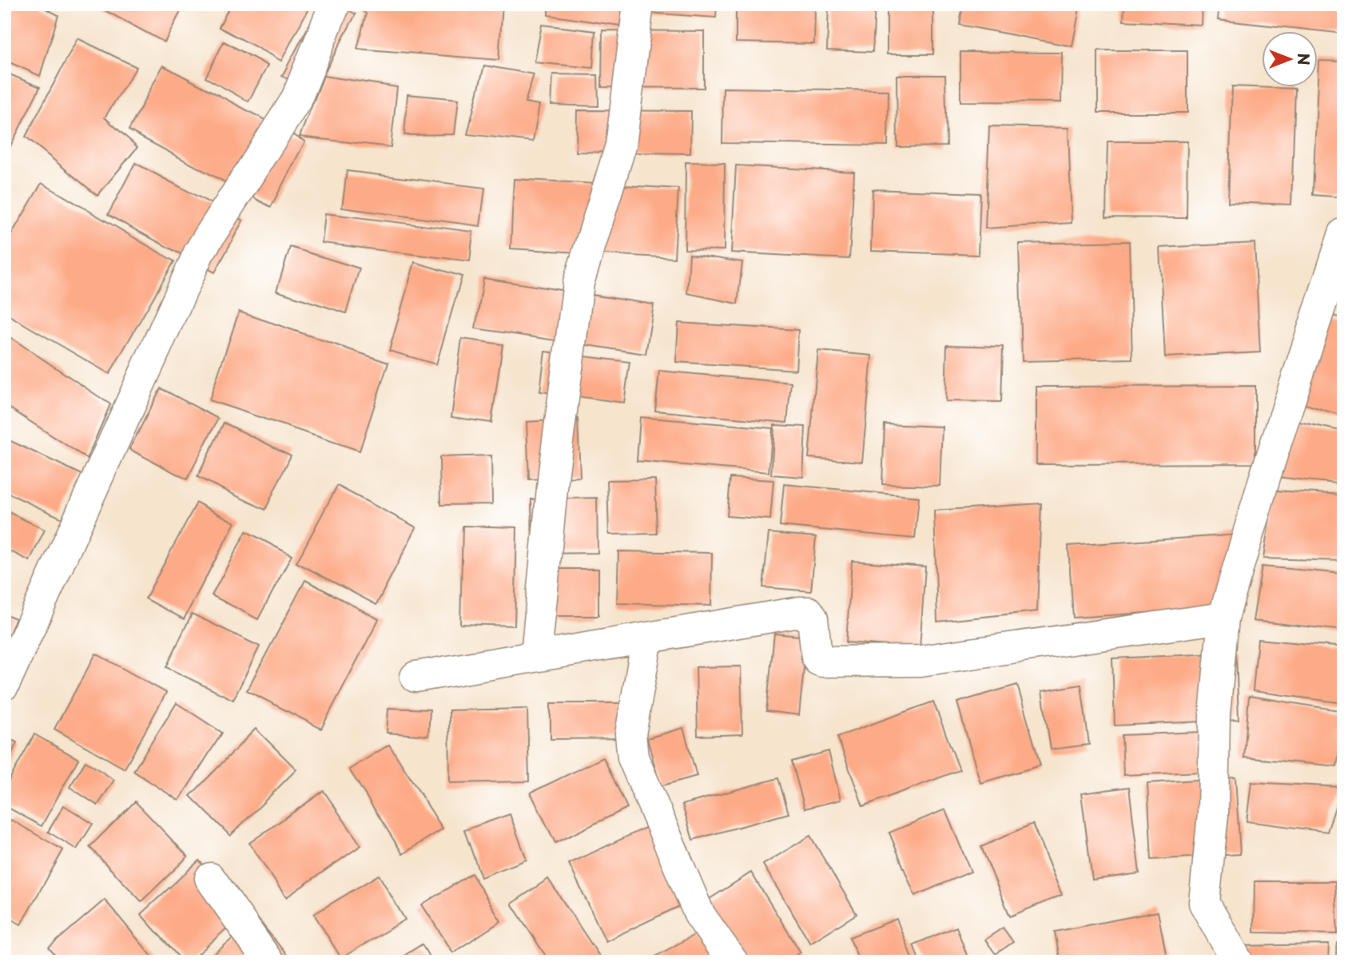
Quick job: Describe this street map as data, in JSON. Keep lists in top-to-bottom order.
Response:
{
  "north": "right"
}
